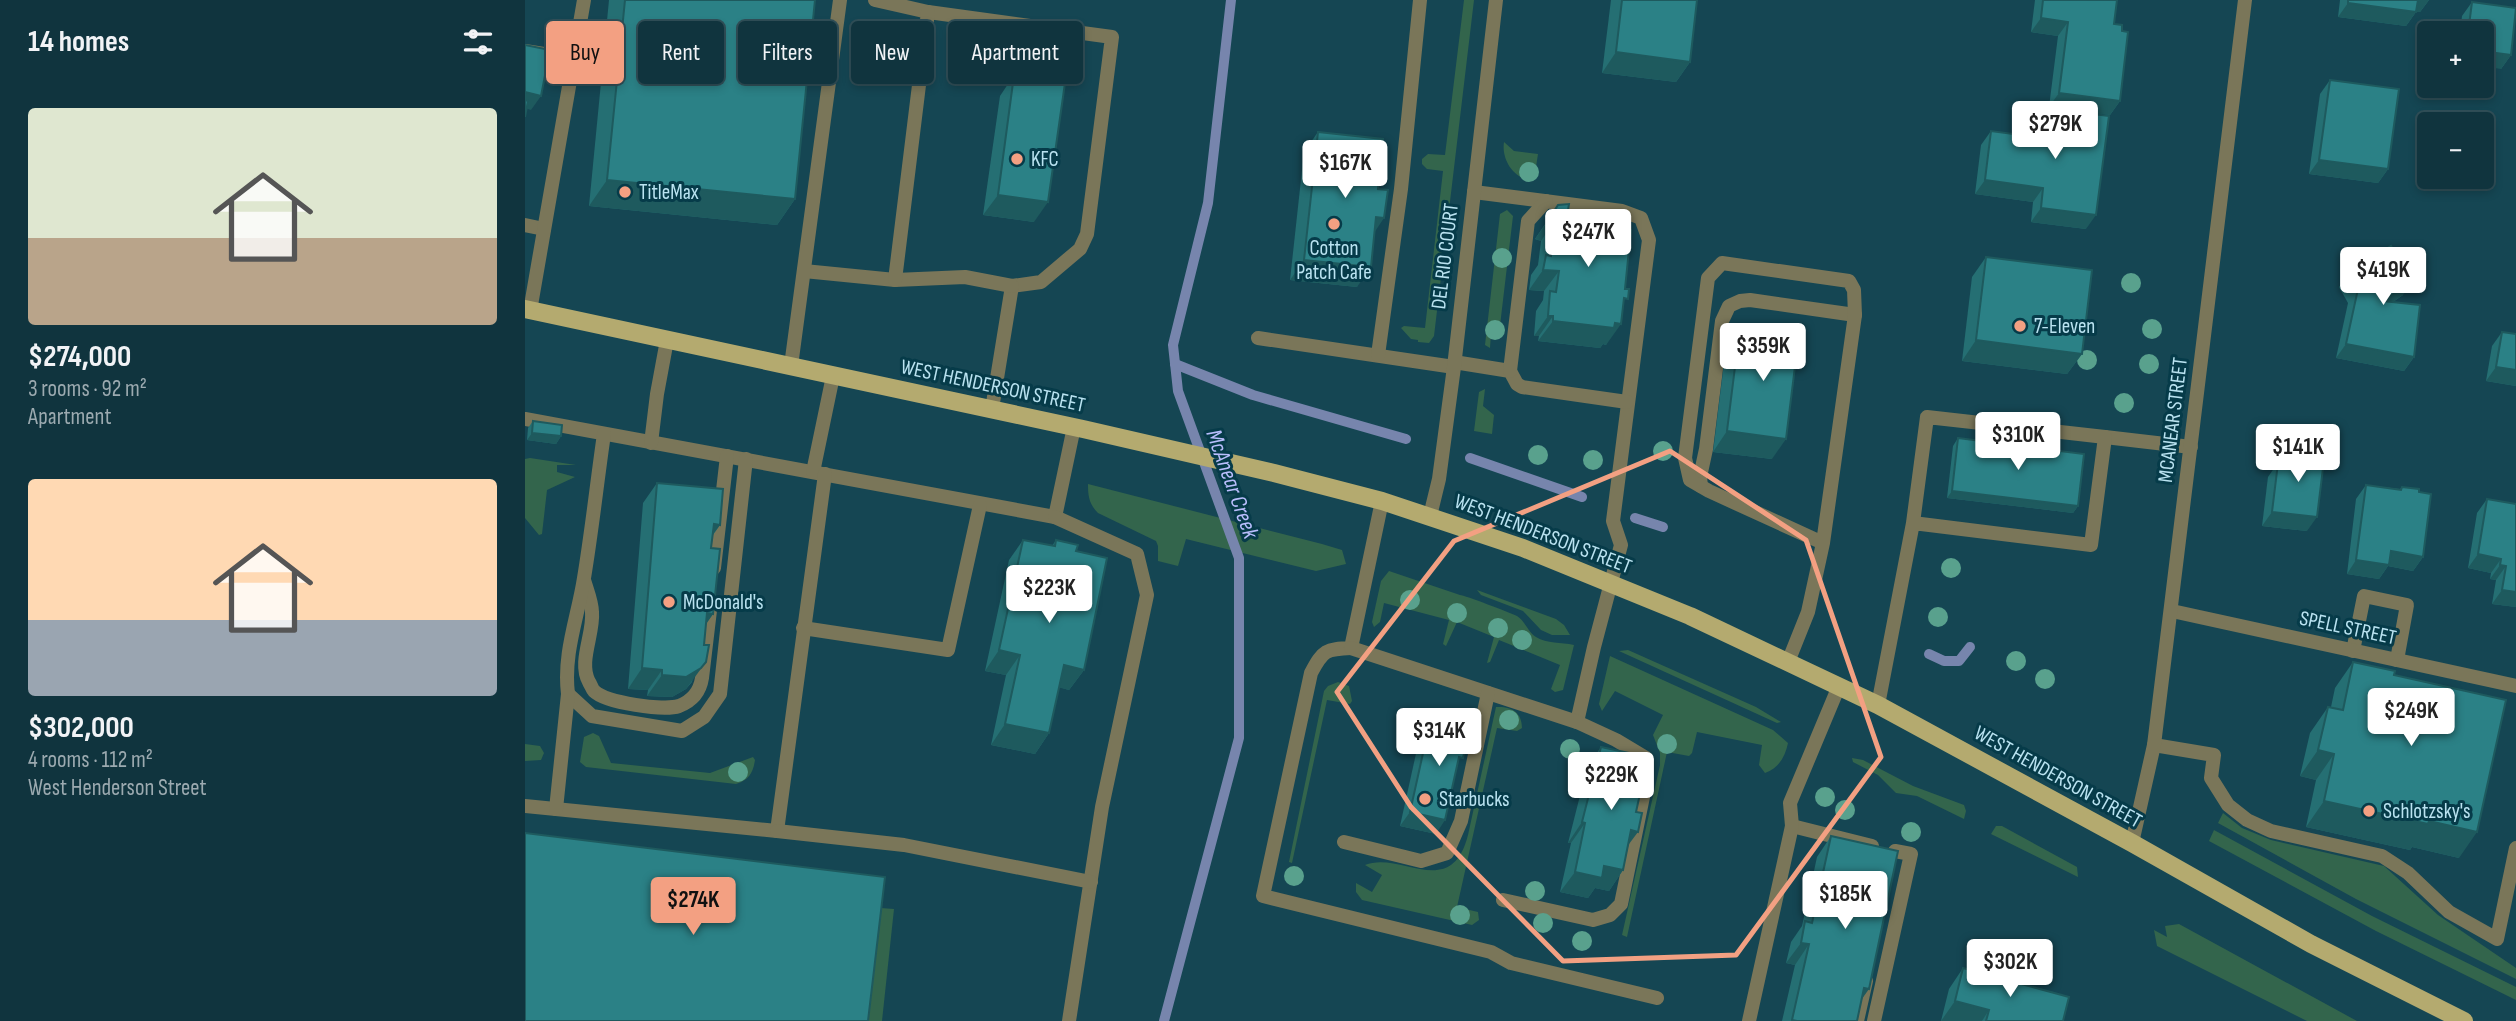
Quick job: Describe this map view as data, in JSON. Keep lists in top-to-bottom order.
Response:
{
  "streets": {
    "main road": ["WEST HENDERSON STREET"],
    "street": ["DEL RIO COURT", "MCANEAR STREET", "SPELL STREET"]
  },
  "crossings": [
    ["DEL RIO COURT", "WEST HENDERSON STREET"],
    ["WEST HENDERSON STREET", "MCANEAR STREET"],
    ["MCANEAR STREET", "SPELL STREET"]
  ],
  "water": ["McAnear Creek"],
  "places": [
    "KFC",
    "TitleMax",
    "Cotton Patch Cafe",
    "7-Eleven",
    "McDonald's",
    "Starbucks",
    "Schlotzsky's"
  ],
  "page": {
    "heading": "14 homes",
    "map_buttons": ["+", "−"],
    "chip": [
      "Buy",
      "Rent",
      "Filters",
      "New",
      "Apartment"
    ],
    "list": [
      {
        "name": "$274,000",
        "note": "3 rooms · 92 m² · Apartment"
      },
      {
        "name": "$302,000",
        "note": "4 rooms · 112 m² · West Henderson Street"
      }
    ],
    "price": [
      "$279K",
      "$167K",
      "$247K",
      "$419K",
      "$359K",
      "$310K",
      "$141K",
      "$223K",
      "$249K",
      "$314K",
      "$229K",
      "$185K",
      "$274K",
      "$302K"
    ]
  }
}
